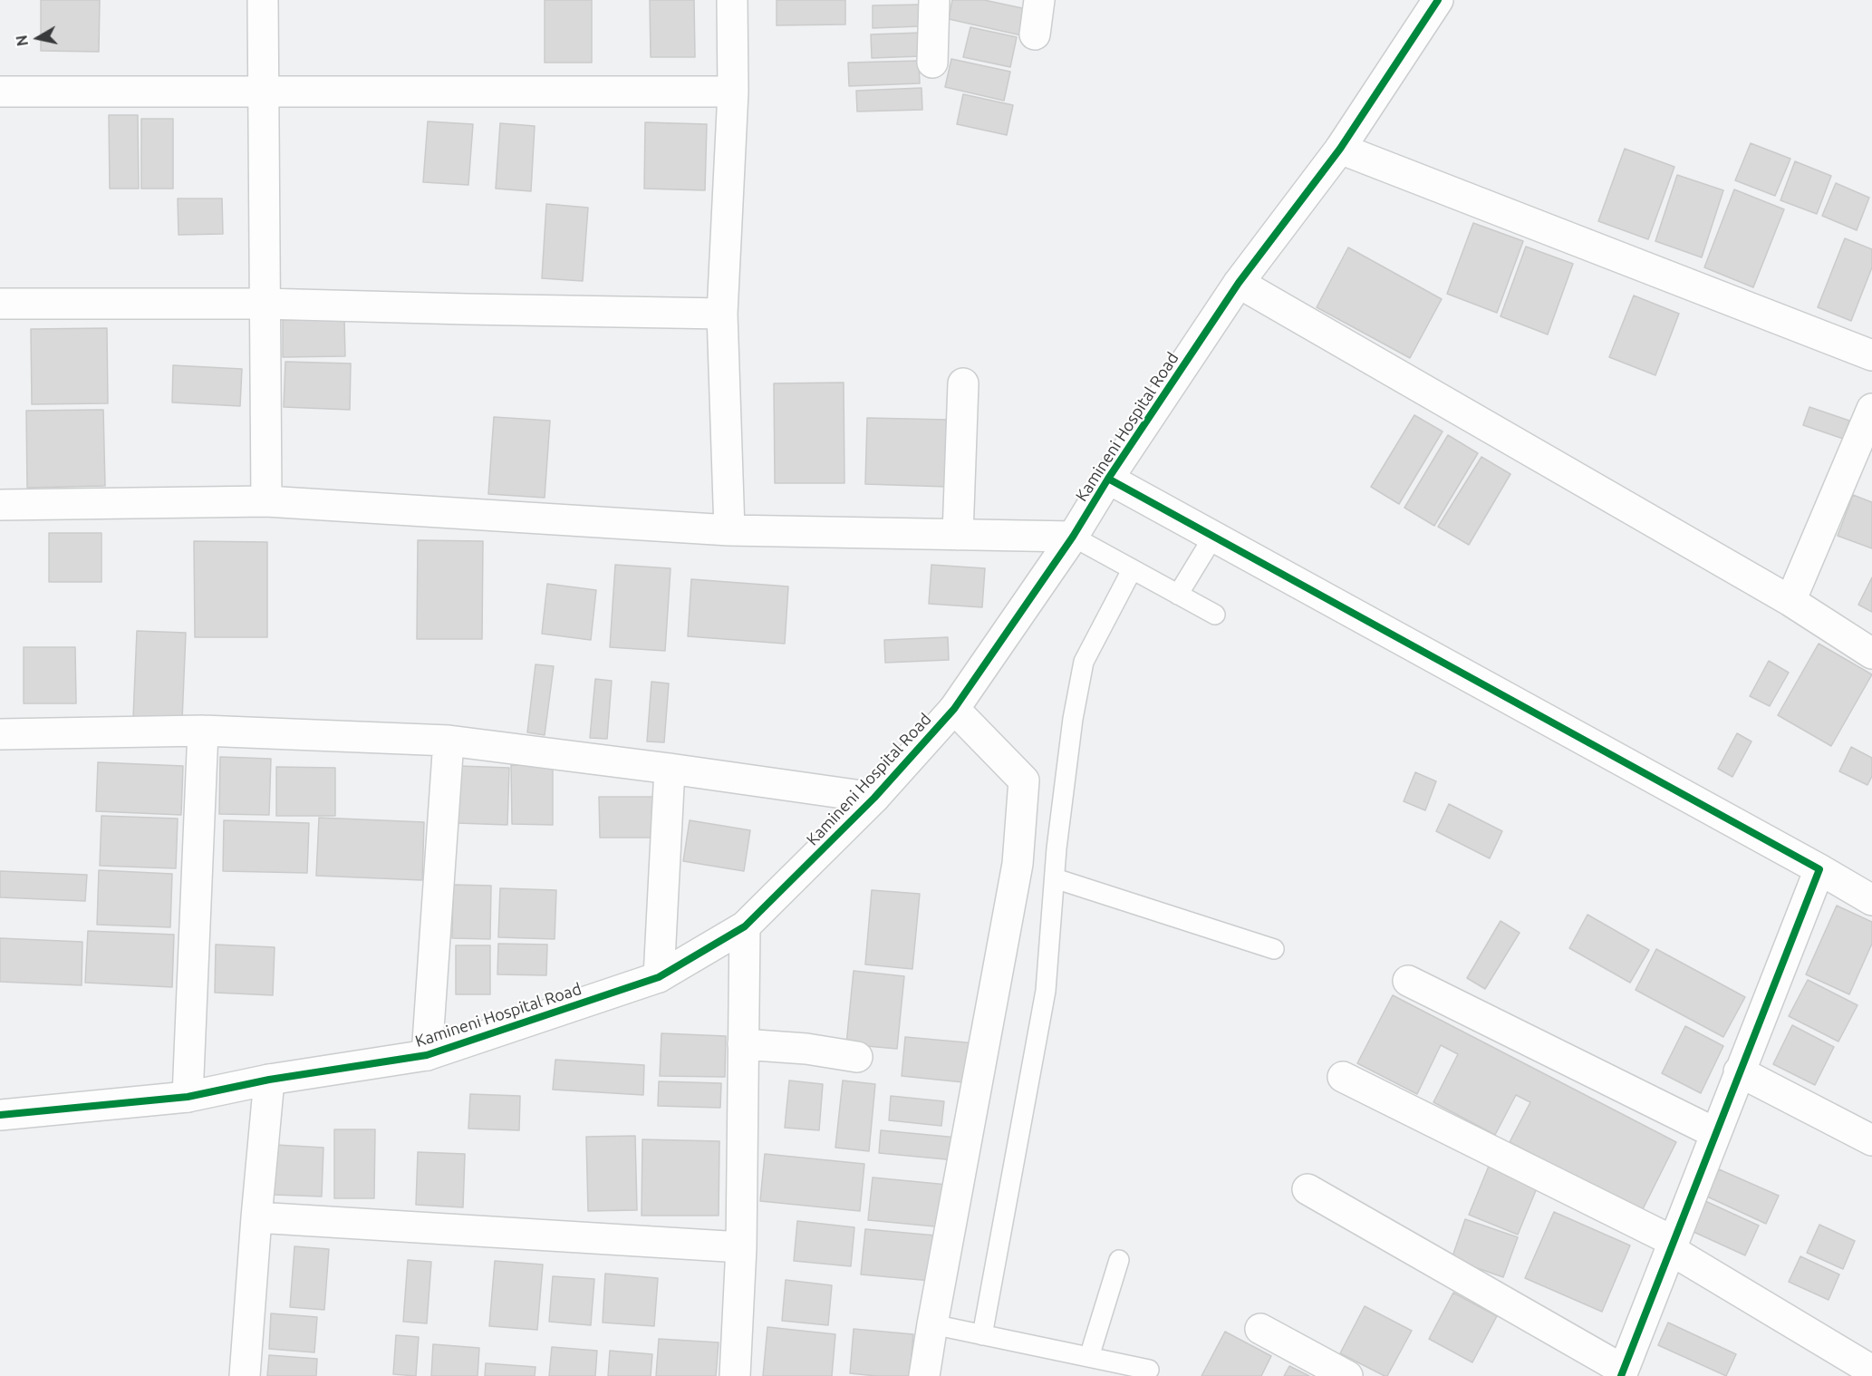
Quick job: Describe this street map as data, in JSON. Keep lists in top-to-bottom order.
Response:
{
  "streets": {
    "street": ["Kamineni Hospital Road"]
  },
  "north": "left"
}
